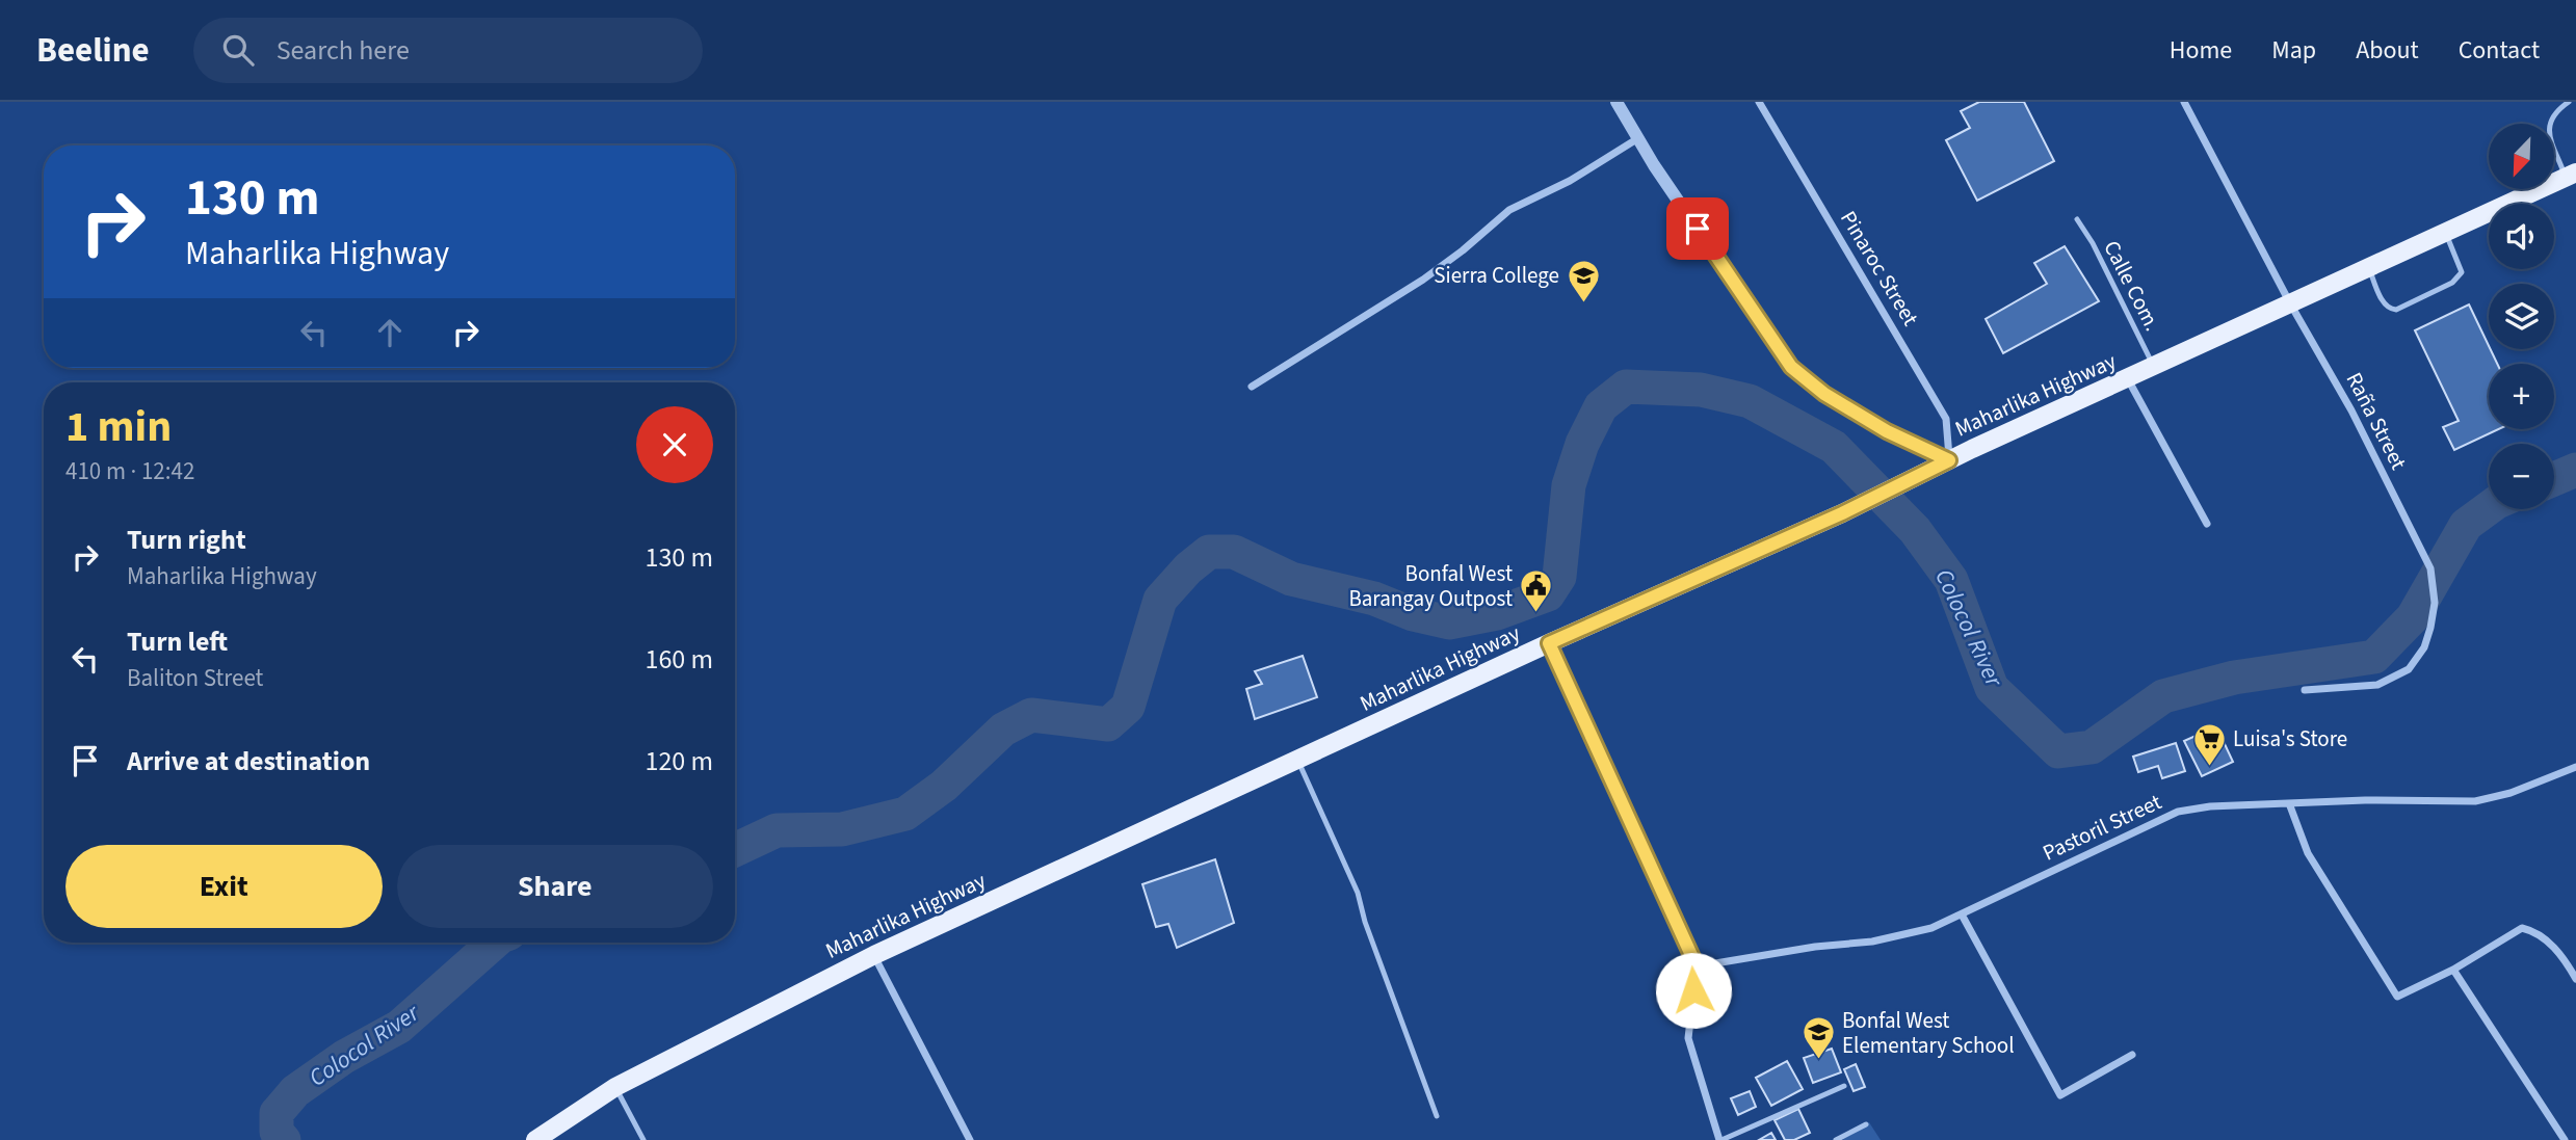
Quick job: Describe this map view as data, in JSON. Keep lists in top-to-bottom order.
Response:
{
  "streets": {
    "main road": ["Maharlika Highway"],
    "street": ["Pinaroc Street", "Raña Street", "Pastoril Street"],
    "lane": ["Calle Com."]
  },
  "crossings": [
    ["Pinaroc Street", "Maharlika Highway"],
    ["Calle Com.", "Maharlika Highway"],
    ["Maharlika Highway", "Raña Street"]
  ],
  "water": ["Colocol River"],
  "places": {
    "school or university": ["Sierra College", "Bonfal West Elementary School"],
    "public building": ["Bonfal West Barangay Outpost"],
    "supermarket": ["Luisa's Store"]
  },
  "north": "bottom left",
  "page": {
    "header": "Beeline",
    "search": "Search here",
    "nav": [
      "Home",
      "Map",
      "About",
      "Contact"
    ],
    "map_buttons": ["+", "−"],
    "turn": ["130 m", "Maharlika Highway"],
    "heading": ["1 min", "410 m · 12:42"],
    "list": [
      {
        "name": "Turn right",
        "note": "Maharlika Highway",
        "value": "130 m"
      },
      {
        "name": "Turn left",
        "note": "Baliton Street",
        "value": "160 m"
      },
      {
        "name": "Arrive at destination",
        "value": "120 m"
      }
    ],
    "buttons": ["Exit", "Share"]
  }
}
